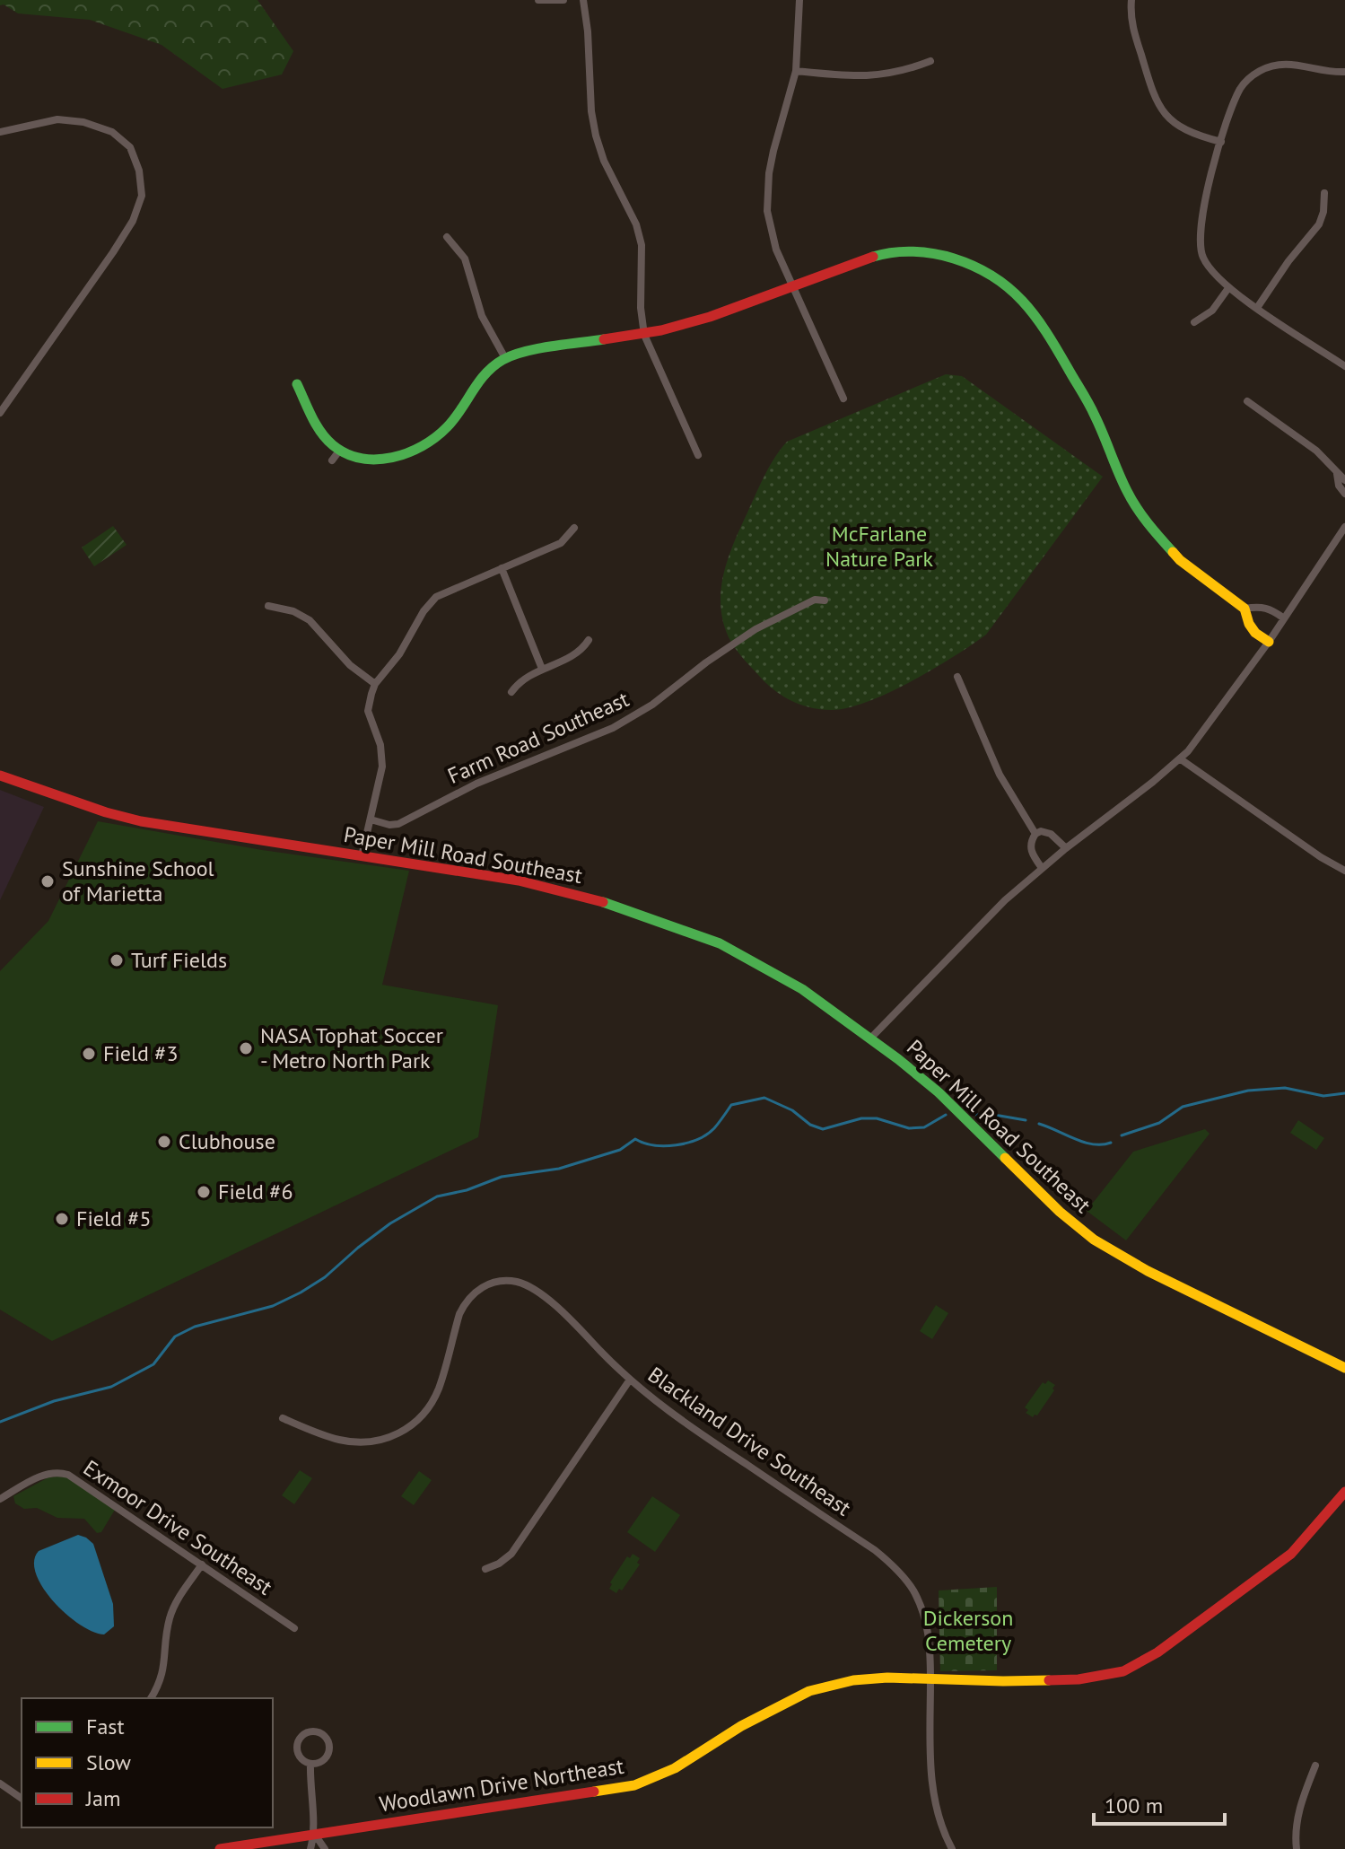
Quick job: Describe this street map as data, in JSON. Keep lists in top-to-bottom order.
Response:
{
  "streets": {
    "street": [
      "Farm Road Southeast",
      "Paper Mill Road Southeast",
      "Blackland Drive Southeast",
      "Exmoor Drive Southeast",
      "Woodlawn Drive Northeast"
    ]
  },
  "crossings": [
    ["Blackland Drive Southeast", "Woodlawn Drive Northeast"]
  ],
  "parks": ["McFarlane Nature Park", "Dickerson Cemetery"],
  "places": [
    "Sunshine School of Marietta",
    "Turf Fields",
    "NASA Tophat Soccer - Metro North Park",
    "Field #3",
    "Clubhouse",
    "Field #6",
    "Field #5"
  ],
  "legend": ["Fast", "Slow", "Jam"],
  "scale_bar": "100 m"
}
